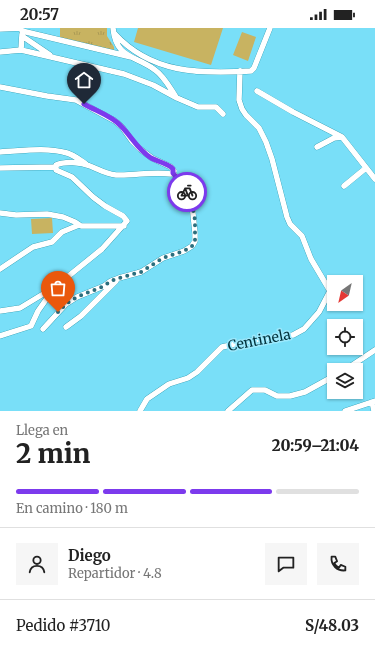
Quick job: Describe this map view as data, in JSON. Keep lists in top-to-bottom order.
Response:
{
  "streets": {
    "street": ["Centinela"]
  },
  "north": "bottom left",
  "page": {
    "status": "20:57",
    "heading": ["2 min", "Llega en", "20:59–21:04"],
    "panel": [
      "Diego",
      "Repartidor · 4.8",
      "Pedido #3710",
      "S/48.03"
    ],
    "bar": "En camino · 180 m"
  }
}
